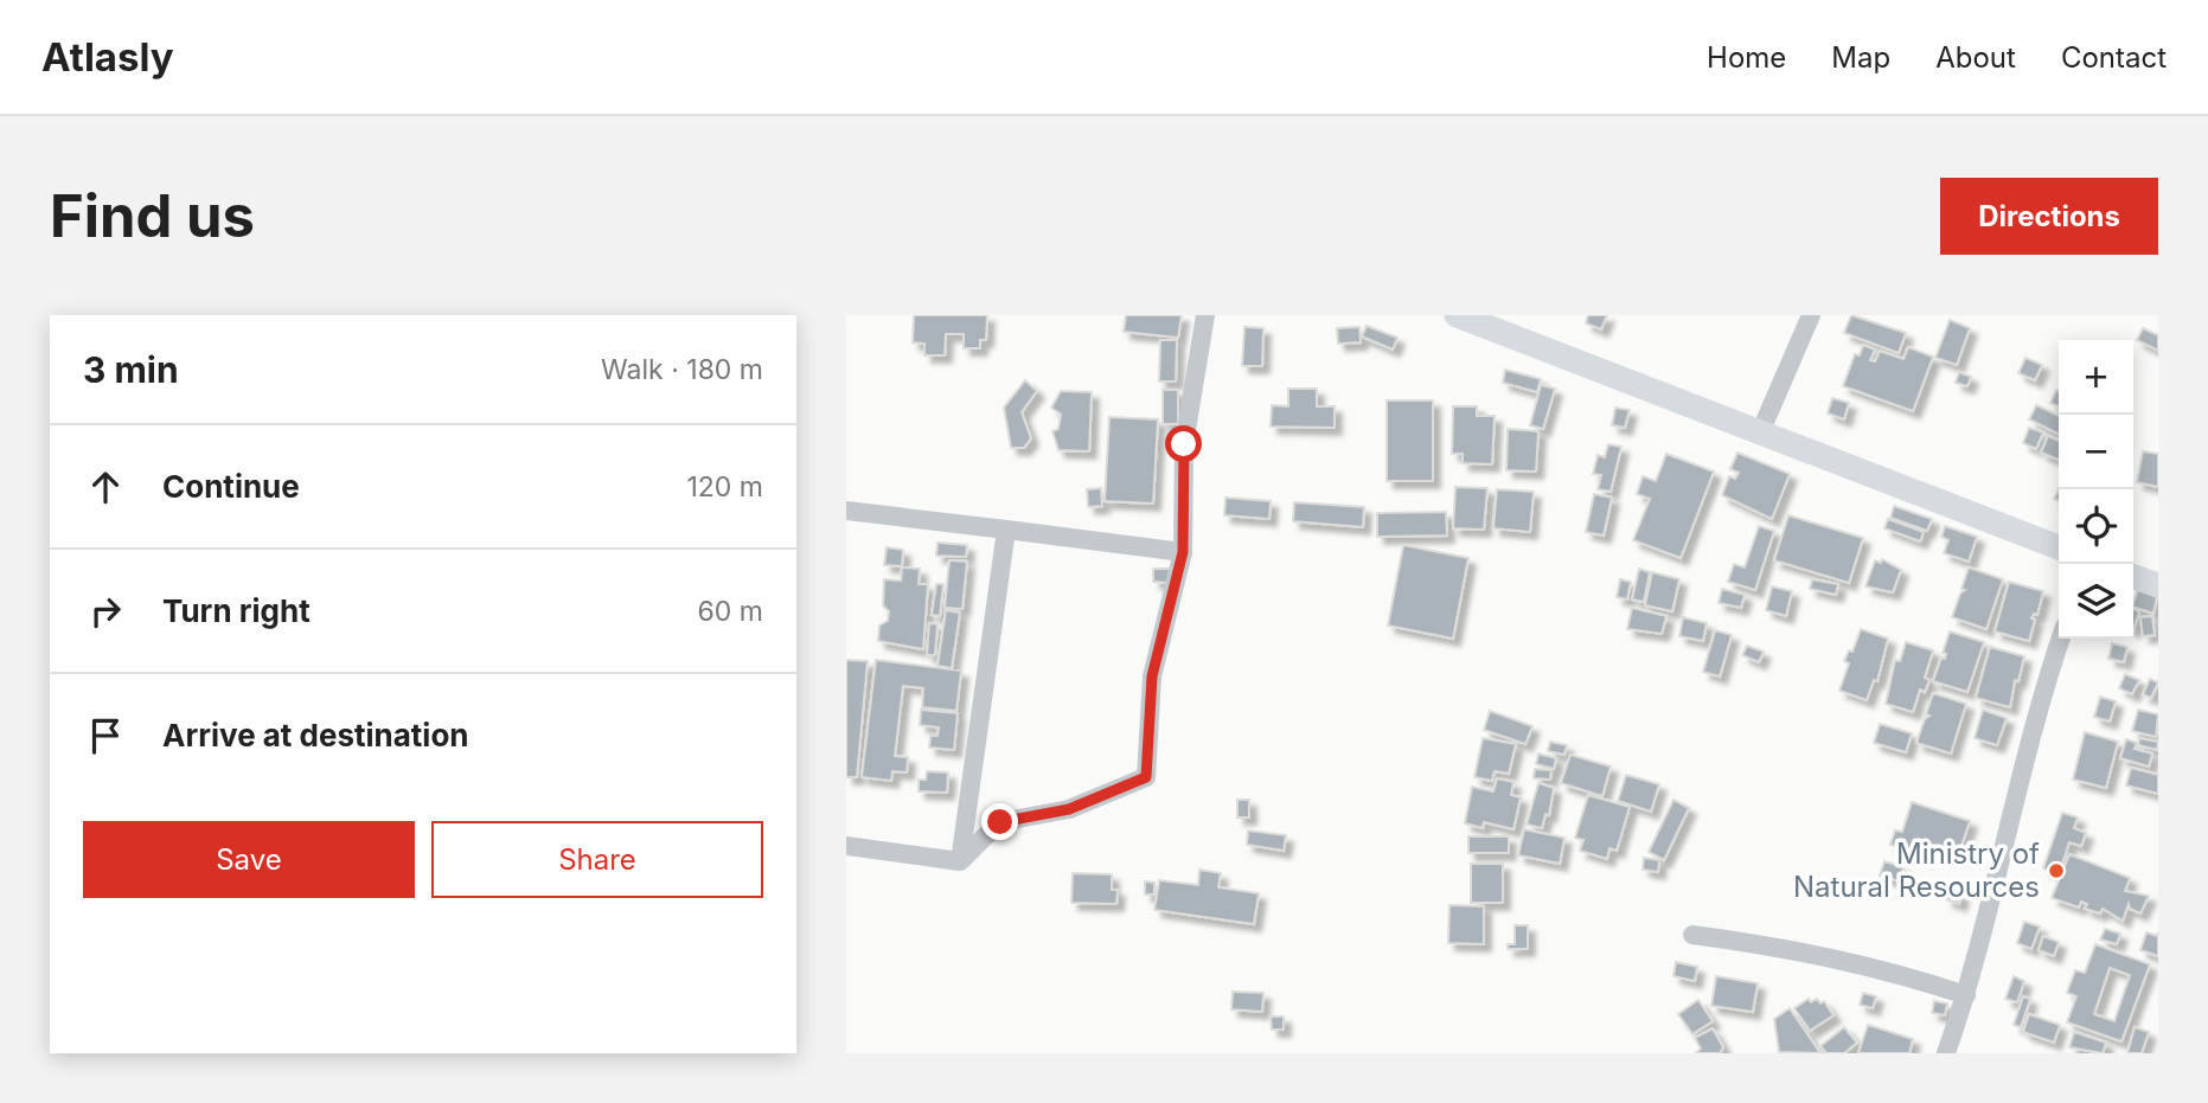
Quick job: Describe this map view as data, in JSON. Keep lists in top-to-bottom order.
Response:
{
  "places": ["Ministry of Natural Resources"],
  "page": {
    "header": "Atlasly",
    "nav": [
      "Home",
      "Map",
      "About",
      "Contact"
    ],
    "buttons": [
      "Directions",
      ["Save", "Share"]
    ],
    "title": "Find us",
    "heading": ["3 min", "Walk · 180 m"],
    "map_buttons": ["+", "−"],
    "list": [
      ["Continue", "120 m"],
      ["Turn right", "60 m"],
      "Arrive at destination"
    ]
  }
}
